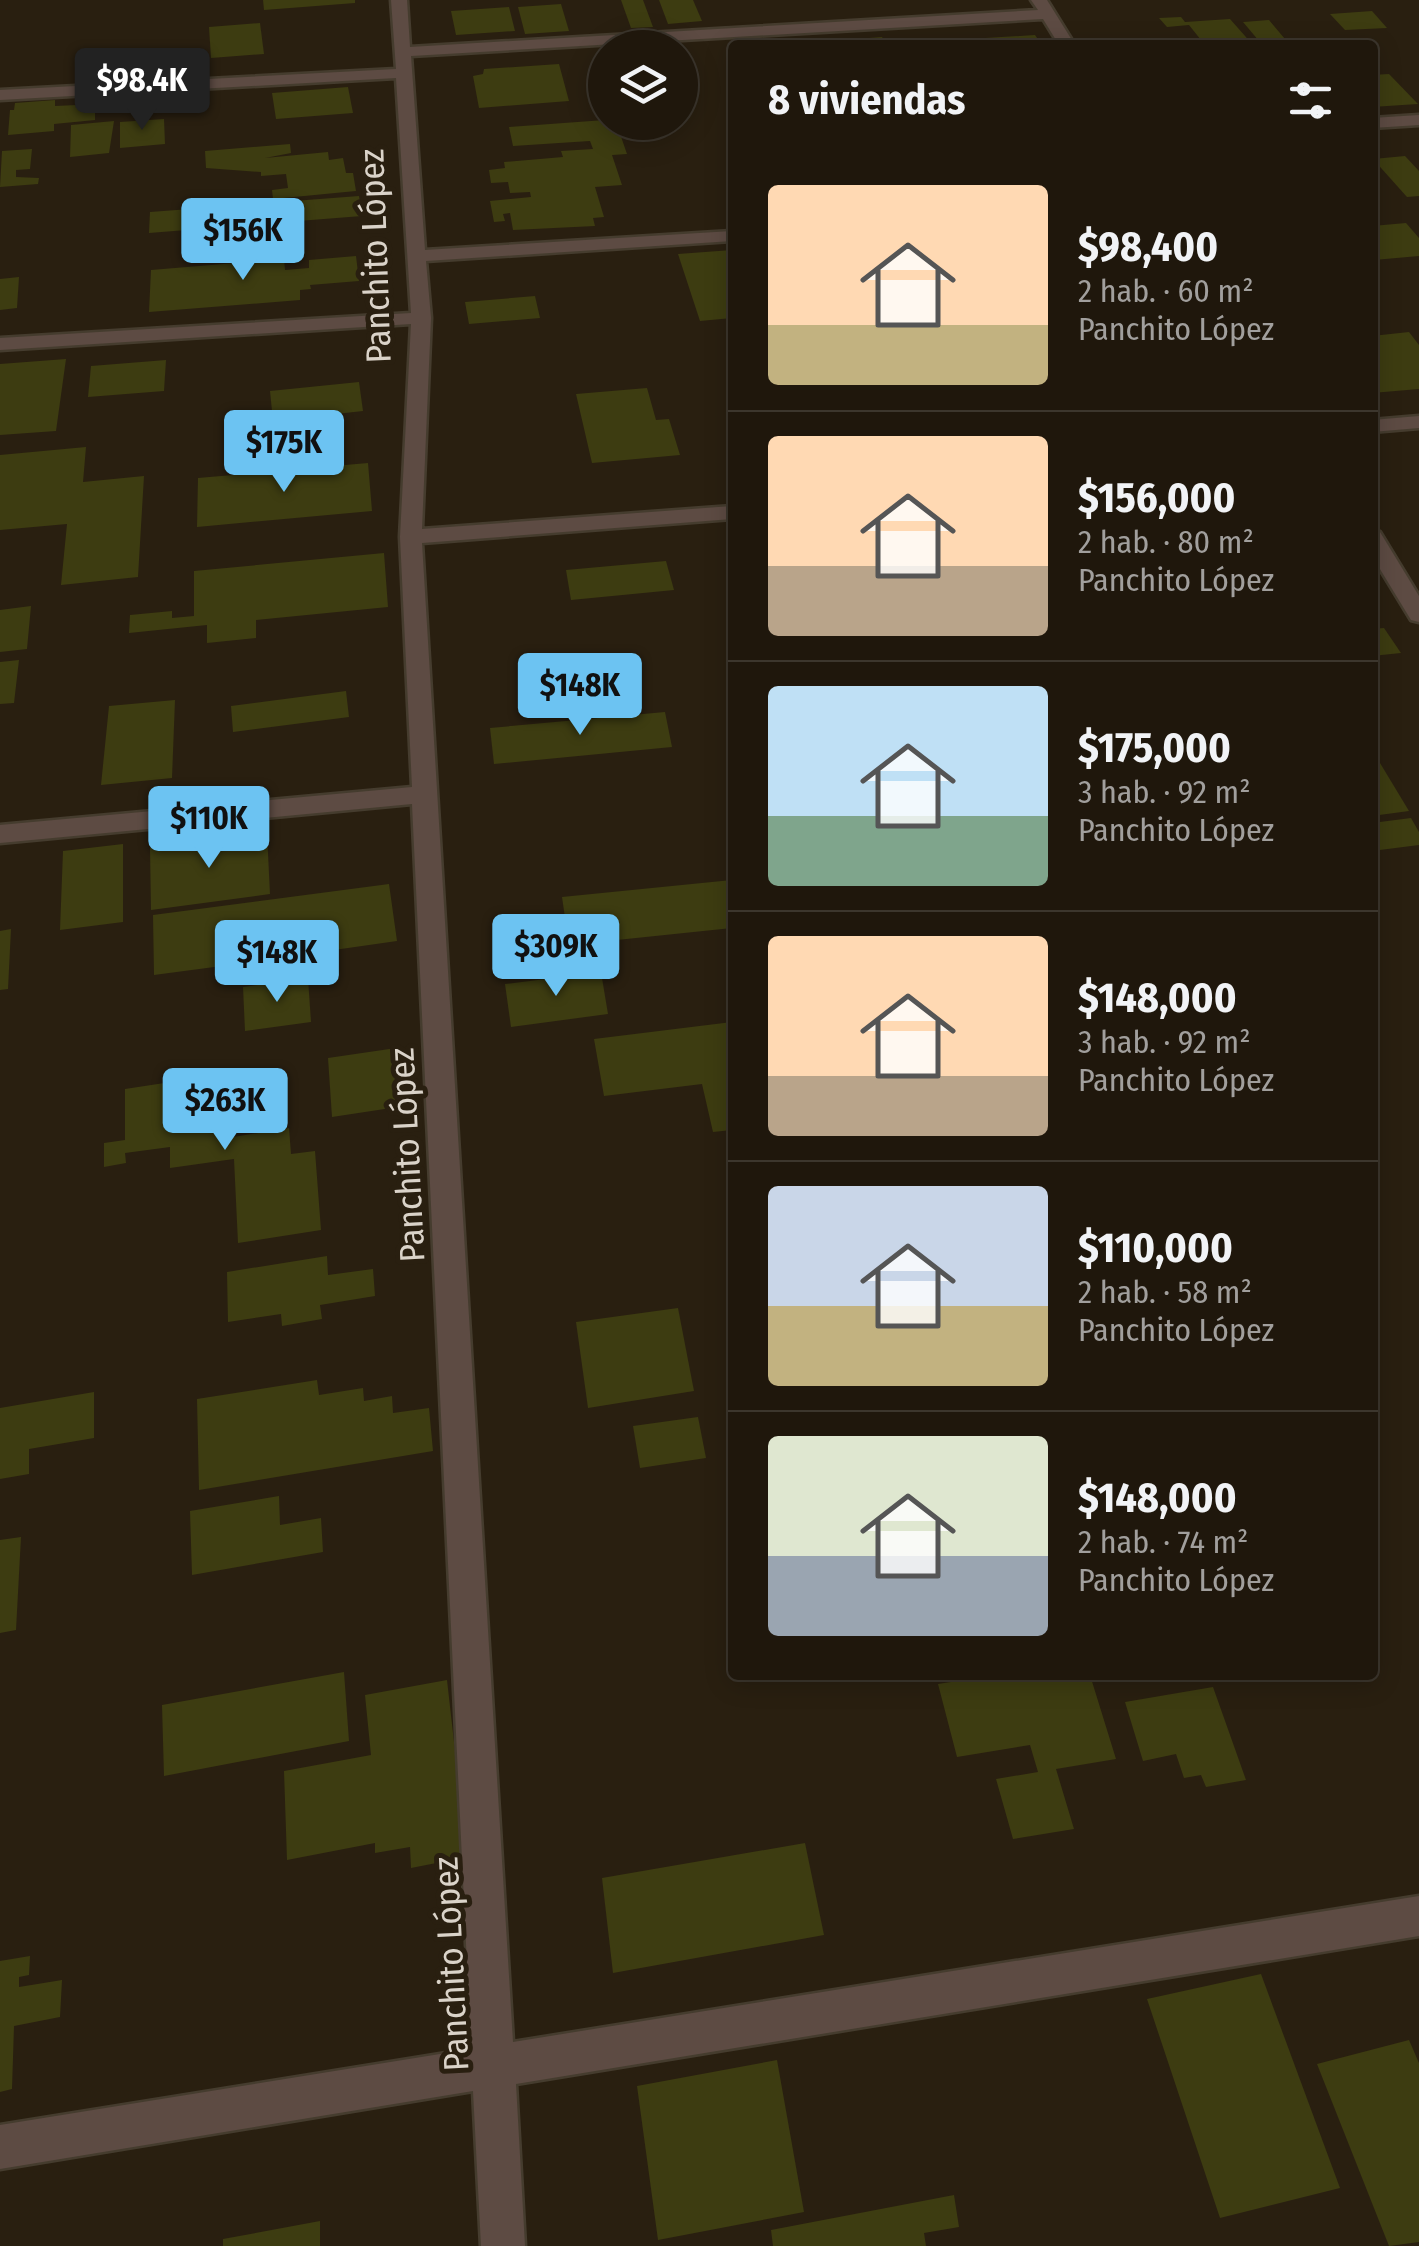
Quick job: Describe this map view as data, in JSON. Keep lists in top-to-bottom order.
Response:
{
  "streets": {
    "street": ["Panchito López"]
  },
  "page": {
    "heading": "8 viviendas",
    "price": [
      "$98.4K",
      "$156K",
      "$175K",
      "$148K",
      "$110K",
      "$309K",
      "$148K",
      "$263K"
    ],
    "list": [
      {
        "name": "$98,400",
        "note": "2 hab. · 60 m² · Panchito López"
      },
      {
        "name": "$156,000",
        "note": "2 hab. · 80 m² · Panchito López"
      },
      {
        "name": "$175,000",
        "note": "3 hab. · 92 m² · Panchito López"
      },
      {
        "name": "$148,000",
        "note": "3 hab. · 92 m² · Panchito López"
      },
      {
        "name": "$110,000",
        "note": "2 hab. · 58 m² · Panchito López"
      },
      {
        "name": "$148,000",
        "note": "2 hab. · 74 m² · Panchito López"
      }
    ]
  }
}
